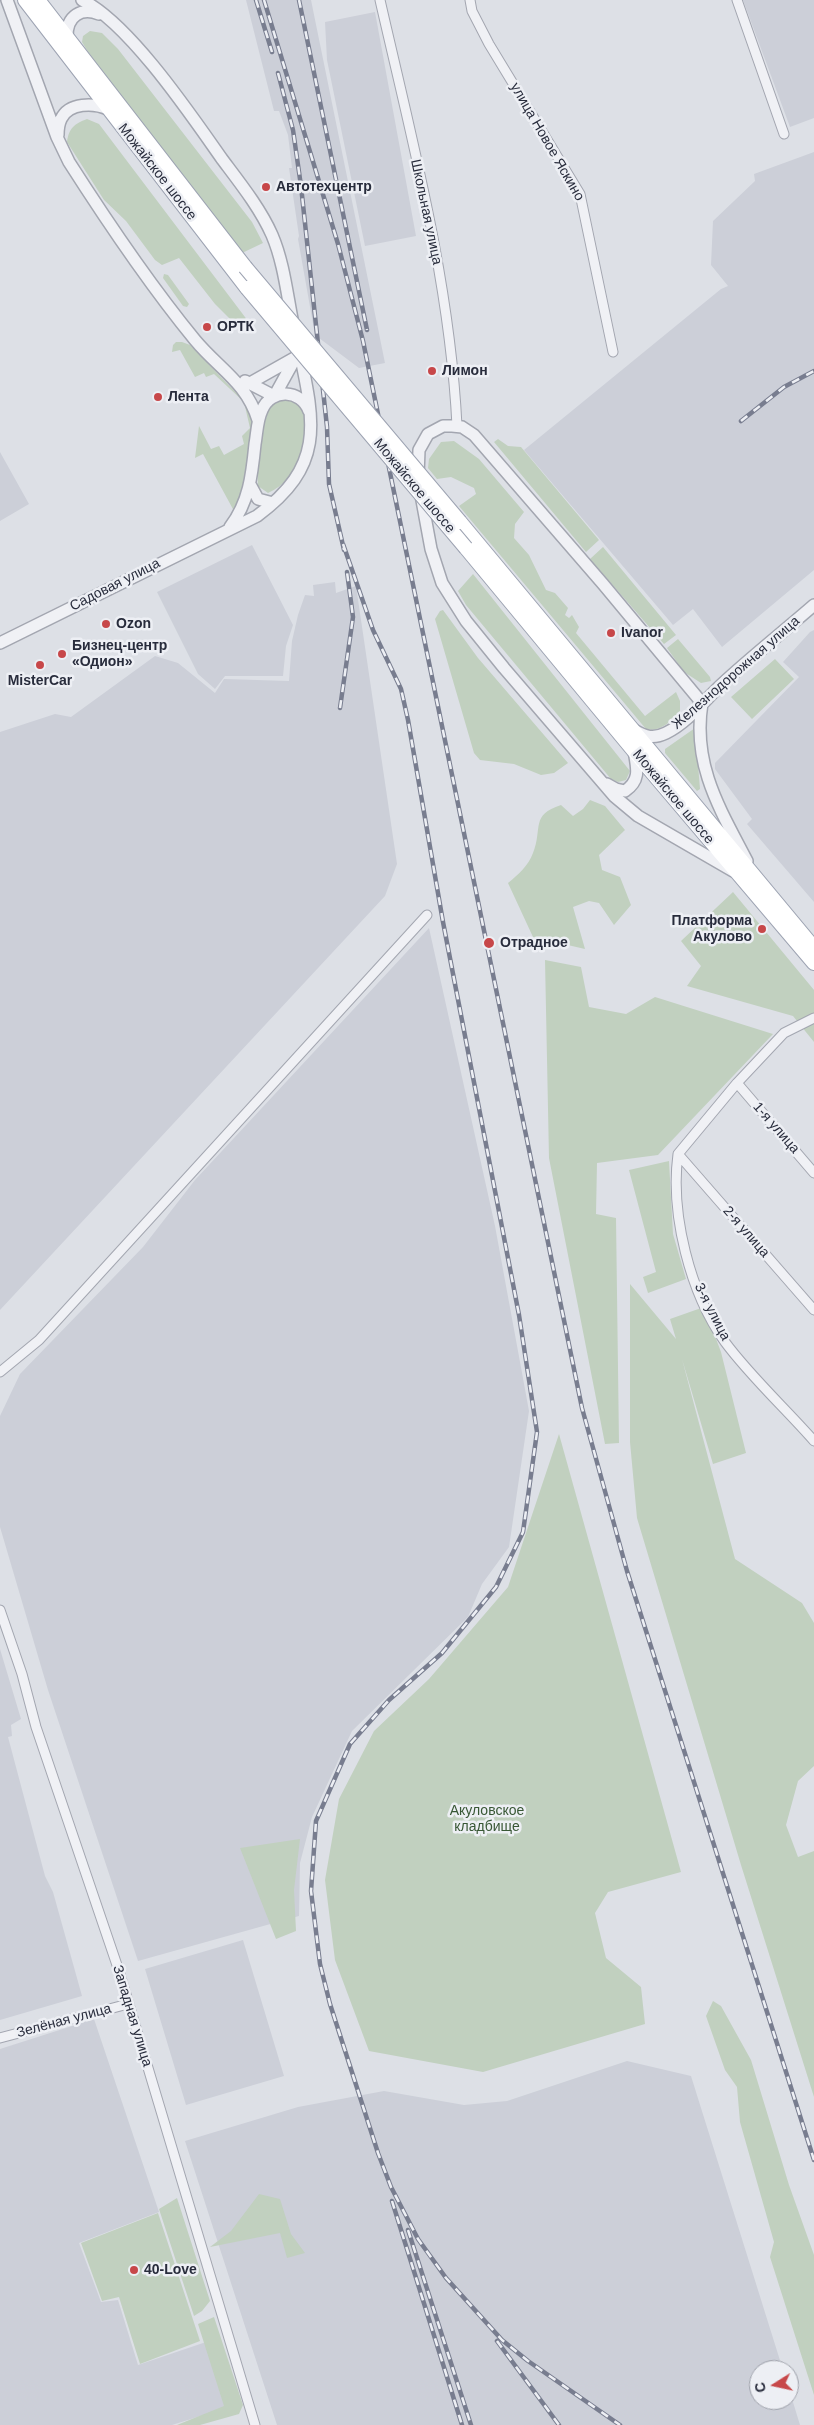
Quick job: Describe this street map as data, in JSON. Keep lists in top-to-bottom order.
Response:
{
  "streets": {
    "main road": ["Можайское шоссе"],
    "street": [
      "улица Новое Яскино",
      "Школьная улица",
      "Садовая улица",
      "Железнодорожная улица",
      "1-я улица",
      "2-я улица",
      "3-я улица",
      "Западная улица",
      "Зелёная улица"
    ]
  },
  "crossings": [
    ["Можайское шоссе", "Железнодорожная улица"],
    ["2-я улица", "3-я улица"],
    ["Западная улица", "Зелёная улица"]
  ],
  "parks": ["Акуловское кладбище"],
  "places": [
    "Автотехцентр",
    "ОРТК",
    "Лимон",
    "Лента",
    "Ozon",
    "Ivanor",
    "Бизнец-центр «Одион»",
    "MisterCar",
    "Платформа Акулово",
    "Отрадное",
    "40-Love"
  ],
  "north": "left"
}
